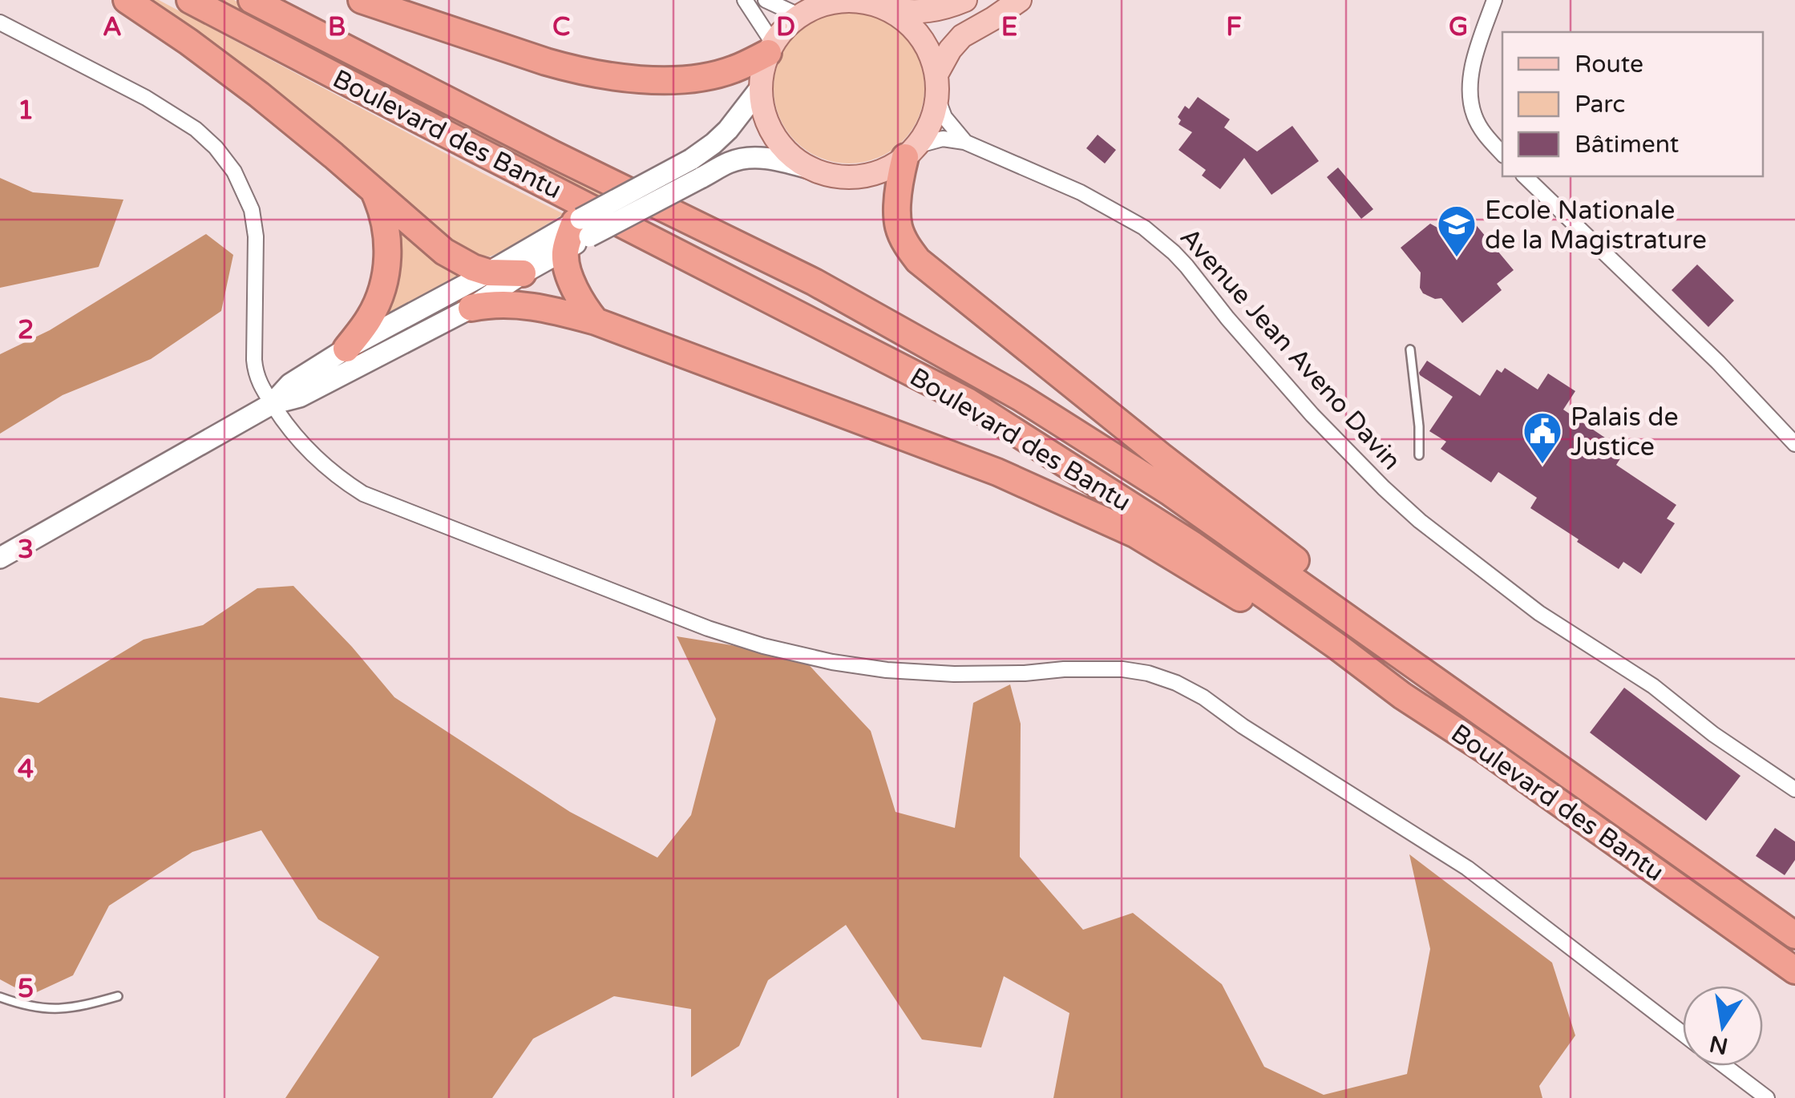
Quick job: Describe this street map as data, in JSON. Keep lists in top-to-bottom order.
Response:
{
  "streets": {
    "highway": ["Boulevard des Bantu"],
    "street": ["Avenue Jean Aveno Davin"]
  },
  "places": {
    "school or university": ["Ecole Nationale de la Magistrature"],
    "public building": ["Palais de Justice"]
  },
  "legend": ["Route", "Parc", "Bâtiment"],
  "north": "bottom",
  "grid": {
    "columns": [
      "A",
      "B",
      "C",
      "D",
      "E",
      "F",
      "G"
    ],
    "rows": [
      "1",
      "2",
      "3",
      "4",
      "5"
    ]
  }
}
